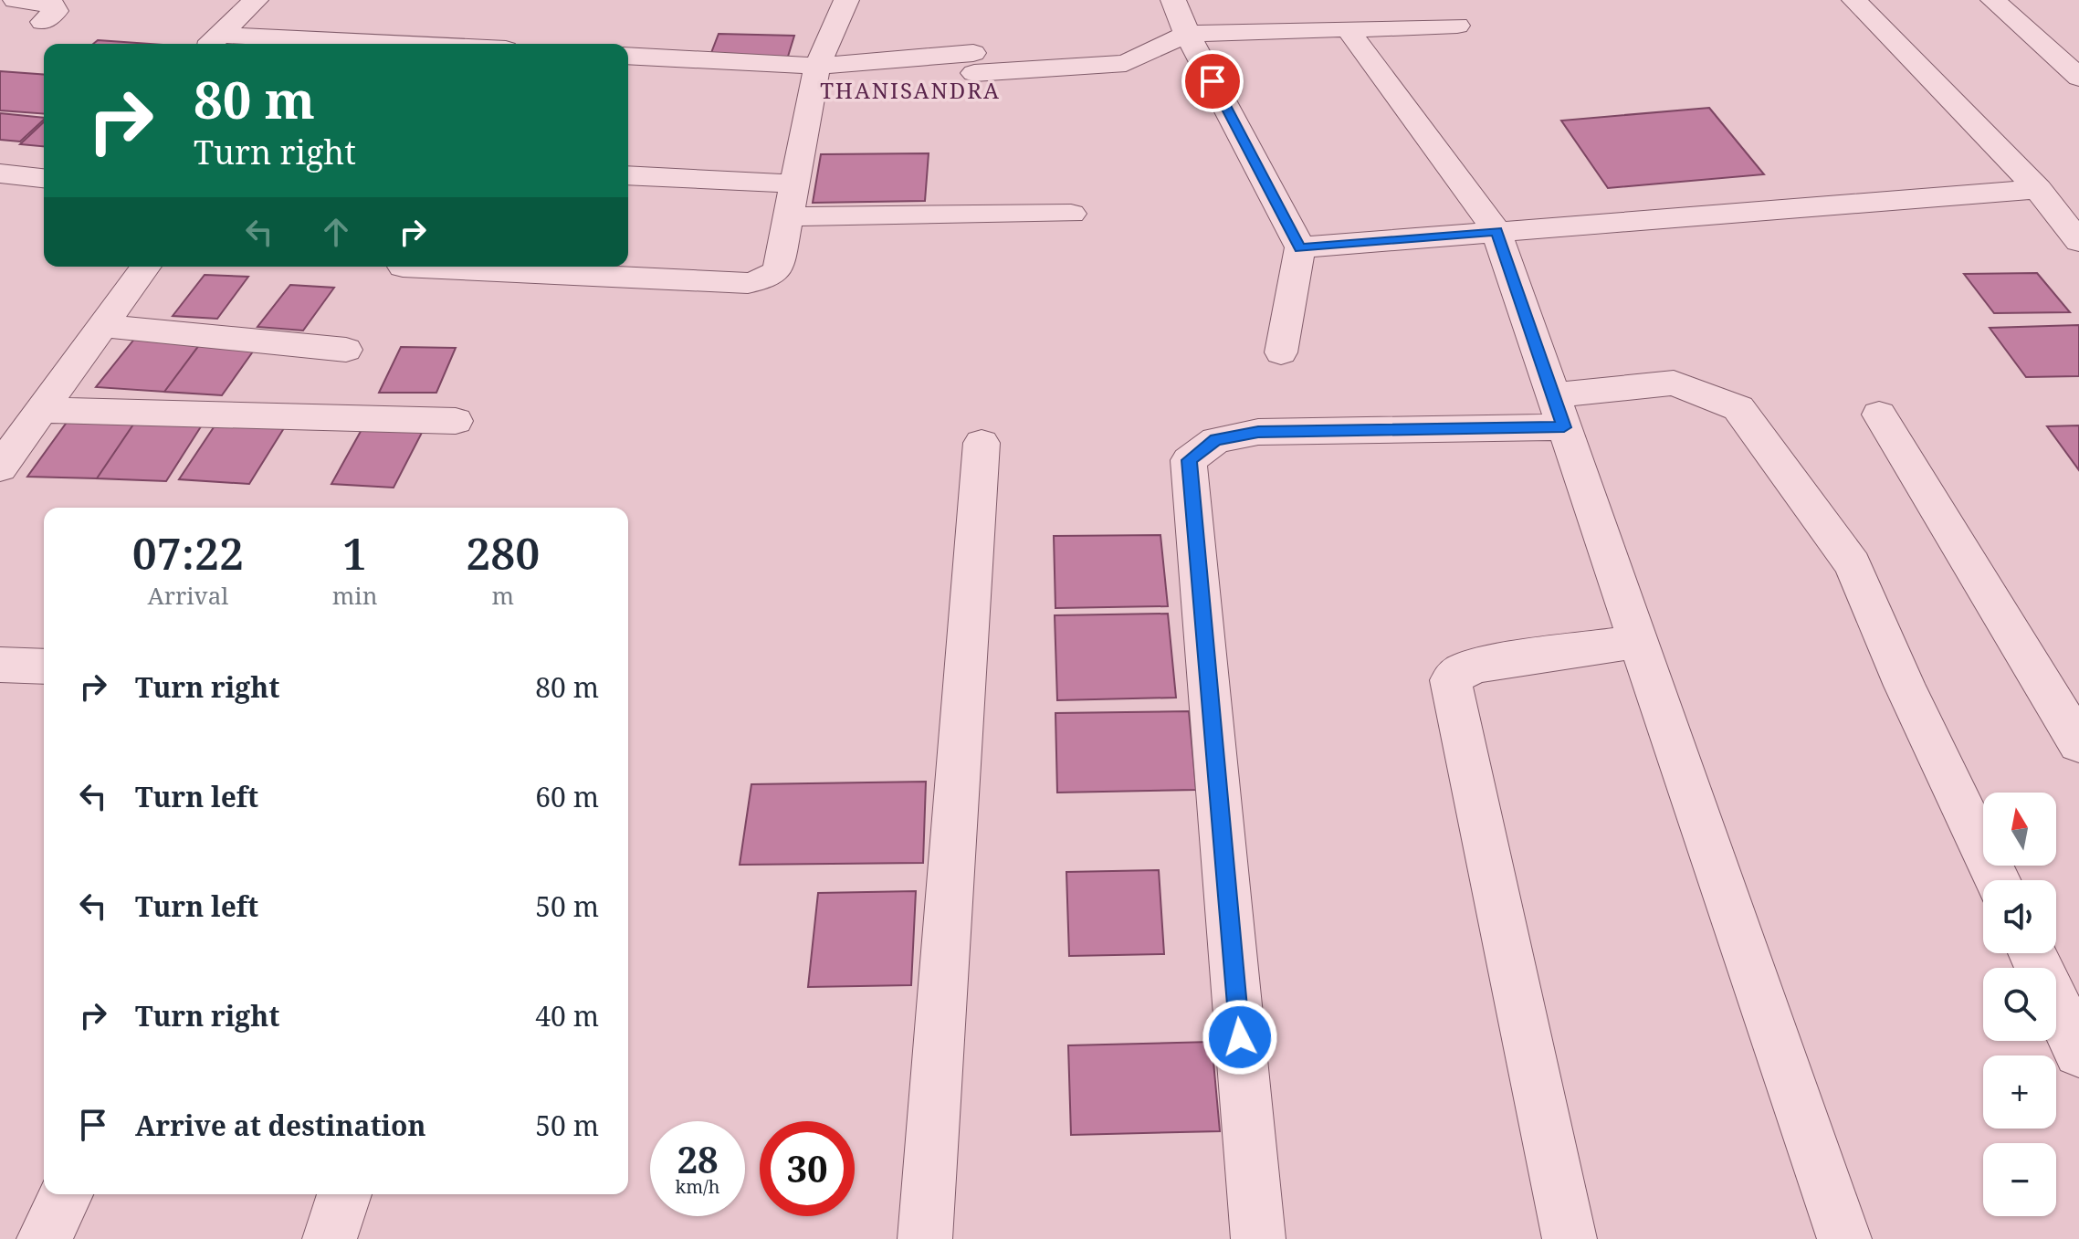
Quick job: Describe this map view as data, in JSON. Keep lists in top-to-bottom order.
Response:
{
  "districts": ["THANISANDRA"],
  "north": "top",
  "page": {
    "turn": ["80 m", "Turn right"],
    "eta": [
      "07:22",
      "Arrival",
      "1",
      "min",
      "280",
      "m"
    ],
    "list": [
      {
        "name": "Turn right",
        "value": "80 m"
      },
      {
        "name": "Turn left",
        "value": "60 m"
      },
      {
        "name": "Turn left",
        "value": "50 m"
      },
      {
        "name": "Turn right",
        "value": "40 m"
      },
      {
        "name": "Arrive at destination",
        "value": "50 m"
      }
    ],
    "map_buttons": ["+", "−"],
    "speed": "28 km/h",
    "limit": "30"
  }
}
